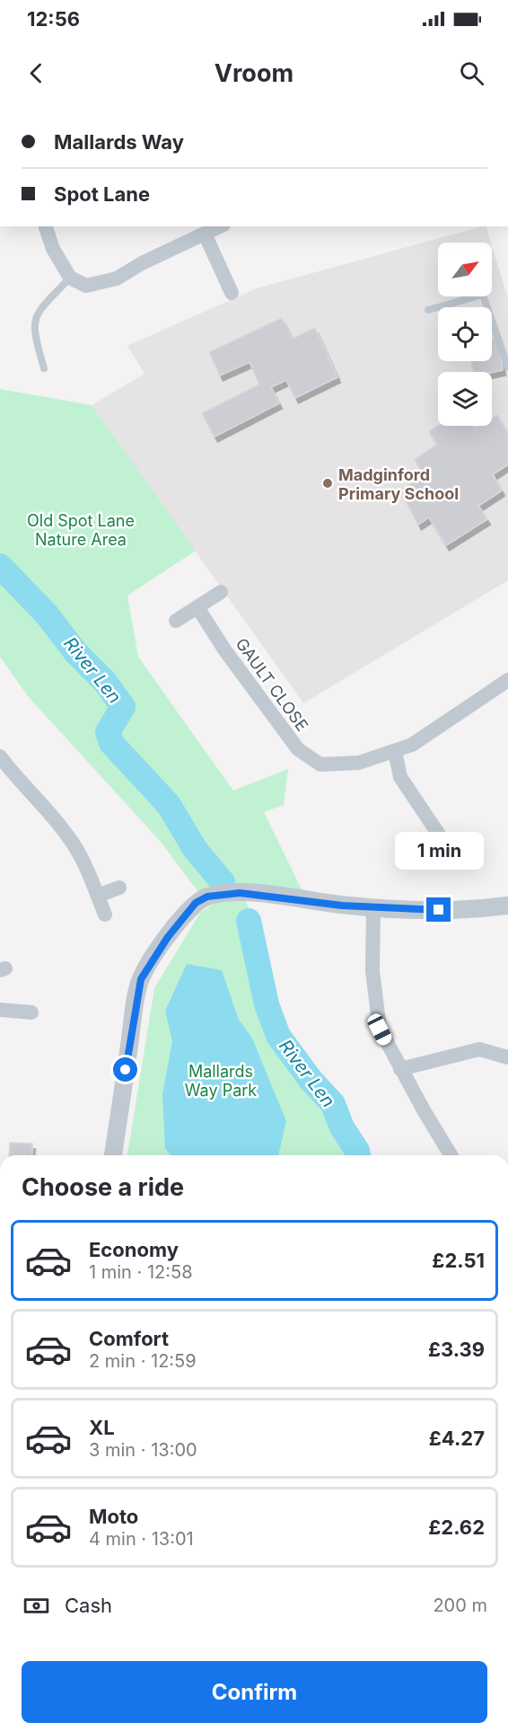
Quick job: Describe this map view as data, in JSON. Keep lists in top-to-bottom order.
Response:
{
  "streets": {
    "street": ["GAULT CLOSE"]
  },
  "water": ["River Len"],
  "parks": ["Old Spot Lane Nature Area", "Mallards Way Park"],
  "places": ["Madginford Primary School"],
  "north": "top right",
  "page": {
    "status": "12:56",
    "header": "Vroom",
    "banner": ["Mallards Way", "Spot Lane"],
    "bubble": "1 min",
    "heading": "Choose a ride",
    "list": [
      {
        "name": "Economy",
        "note": "1 min · 12:58",
        "value": "£2.51"
      },
      {
        "name": "Comfort",
        "note": "2 min · 12:59",
        "value": "£3.39"
      },
      {
        "name": "XL",
        "note": "3 min · 13:00",
        "value": "£4.27"
      },
      {
        "name": "Moto",
        "note": "4 min · 13:01",
        "value": "£2.62"
      }
    ],
    "pay": ["Cash", "200 m"],
    "buttons": "Confirm"
  }
}
